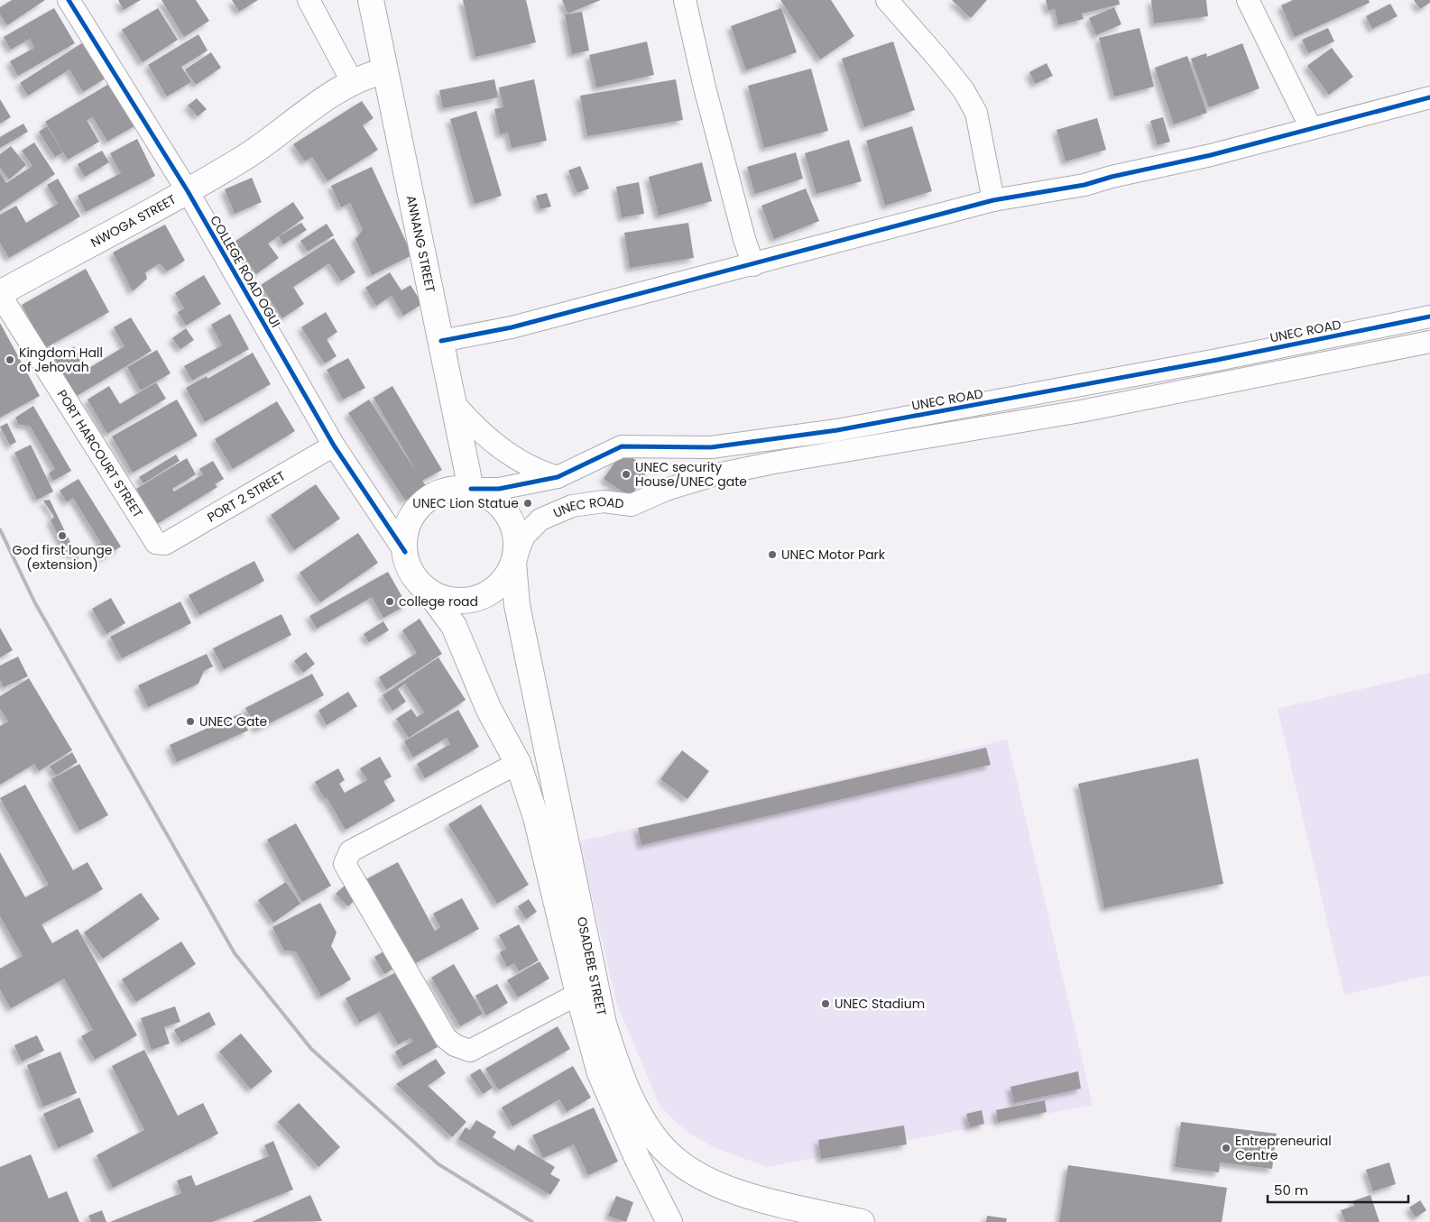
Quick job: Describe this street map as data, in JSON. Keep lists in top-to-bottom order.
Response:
{
  "streets": {
    "main road": ["NWOGA STREET", "ANNANG STREET", "OSADEBE STREET"],
    "street": [
      "COLLEGE ROAD OGUI",
      "UNEC ROAD",
      "PORT HARCOURT STREET",
      "PORT 2 STREET"
    ]
  },
  "crossings": [
    ["NWOGA STREET", "ANNANG STREET"],
    ["NWOGA STREET", "COLLEGE ROAD OGUI"],
    ["NWOGA STREET", "PORT HARCOURT STREET"],
    ["ANNANG STREET", "COLLEGE ROAD OGUI"],
    ["ANNANG STREET", "UNEC ROAD"],
    ["ANNANG STREET", "OSADEBE STREET"],
    ["COLLEGE ROAD OGUI", "UNEC ROAD"],
    ["COLLEGE ROAD OGUI", "PORT 2 STREET"],
    ["COLLEGE ROAD OGUI", "OSADEBE STREET"],
    ["UNEC ROAD", "OSADEBE STREET"],
    ["PORT HARCOURT STREET", "PORT 2 STREET"]
  ],
  "places": [
    "Kingdom Hall of Jehovah",
    "UNEC security House/UNEC gate",
    "UNEC Lion Statue",
    "God first lounge (extension)",
    "UNEC Motor Park",
    "college road",
    "UNEC Gate",
    "UNEC Stadium",
    "Entrepreneurial Centre"
  ],
  "scale_bar": "50 m"
}
